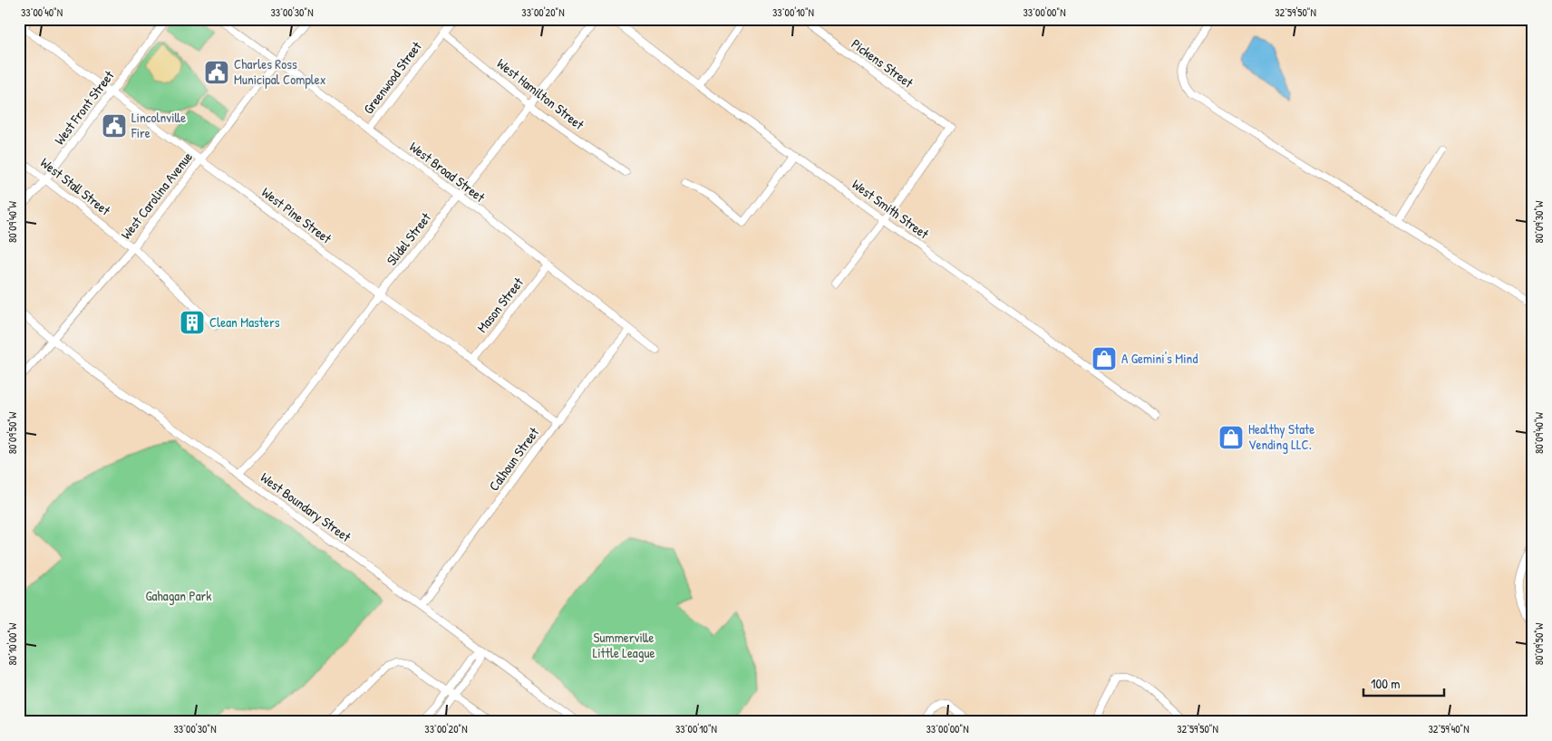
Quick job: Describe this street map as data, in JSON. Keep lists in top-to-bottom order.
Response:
{
  "streets": {
    "street": [
      "Pickens Street",
      "Greenwood Street",
      "West Hamilton Street",
      "West Front Street",
      "West Broad Street",
      "West Stall Street",
      "West Carolina Avenue",
      "West Smith Street",
      "West Pine Street",
      "Slidel Street",
      "Mason Street",
      "Calhoun Street",
      "West Boundary Street"
    ]
  },
  "crossings": [
    ["Pickens Street", "West Smith Street"],
    ["Greenwood Street", "West Hamilton Street"],
    ["Greenwood Street", "West Broad Street"],
    ["West Hamilton Street", "Slidel Street"],
    ["West Front Street", "West Stall Street"],
    ["West Front Street", "West Pine Street"],
    ["West Broad Street", "West Carolina Avenue"],
    ["West Broad Street", "Slidel Street"],
    ["West Broad Street", "Mason Street"],
    ["West Broad Street", "Calhoun Street"],
    ["West Stall Street", "West Carolina Avenue"],
    ["West Carolina Avenue", "West Pine Street"],
    ["West Carolina Avenue", "West Boundary Street"],
    ["West Pine Street", "Slidel Street"],
    ["West Pine Street", "Mason Street"],
    ["West Pine Street", "Calhoun Street"],
    ["Slidel Street", "West Boundary Street"],
    ["Calhoun Street", "West Boundary Street"]
  ],
  "parks": ["Gahagan Park", "Summerville Little League"],
  "places": {
    "public building": ["Charles Ross Municipal Complex", "Lincolnville Fire"],
    "building": ["Clean Masters"],
    "shop": ["A Gemini's Mind", "Healthy State Vending LLC."]
  },
  "scale_bar": "100 m",
  "coordinates": [
    "33°00'40\"N",
    "33°00'30\"N",
    "33°00'20\"N",
    "33°00'10\"N",
    "33°00'00\"N",
    "32°59'50\"N",
    "80°09'30\"W",
    "80°09'40\"W",
    "80°09'50\"W",
    "80°10'00\"W",
    "32°59'40\"N"
  ]
}
